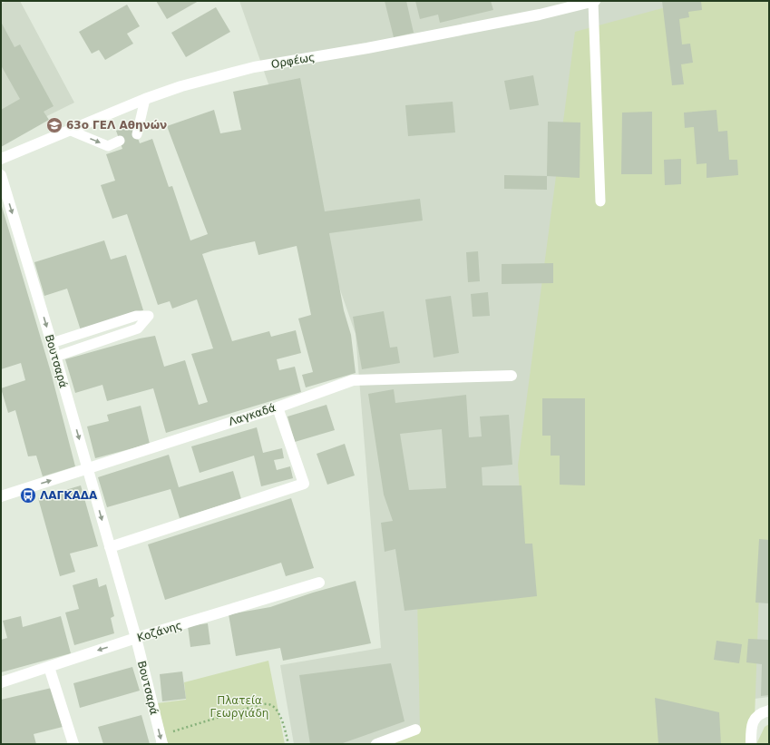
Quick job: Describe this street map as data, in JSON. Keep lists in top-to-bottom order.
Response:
{
  "streets": {
    "street": [
      "Ορφέως",
      "Βουτσαρά",
      "Λαγκαδά",
      "Κοζάνης"
    ]
  },
  "crossings": [
    ["Βουτσαρά", "Λαγκαδά"],
    ["Βουτσαρά", "Κοζάνης"]
  ],
  "one_way": ["Βουτσαρά"],
  "parks": ["Πλατεία Γεωργιάδη"],
  "places": {
    "school or university": ["63ο ΓΕΛ Αθηνών"],
    "bus stop": ["ΛΑΓΚΑΔΑ"]
  }
}
